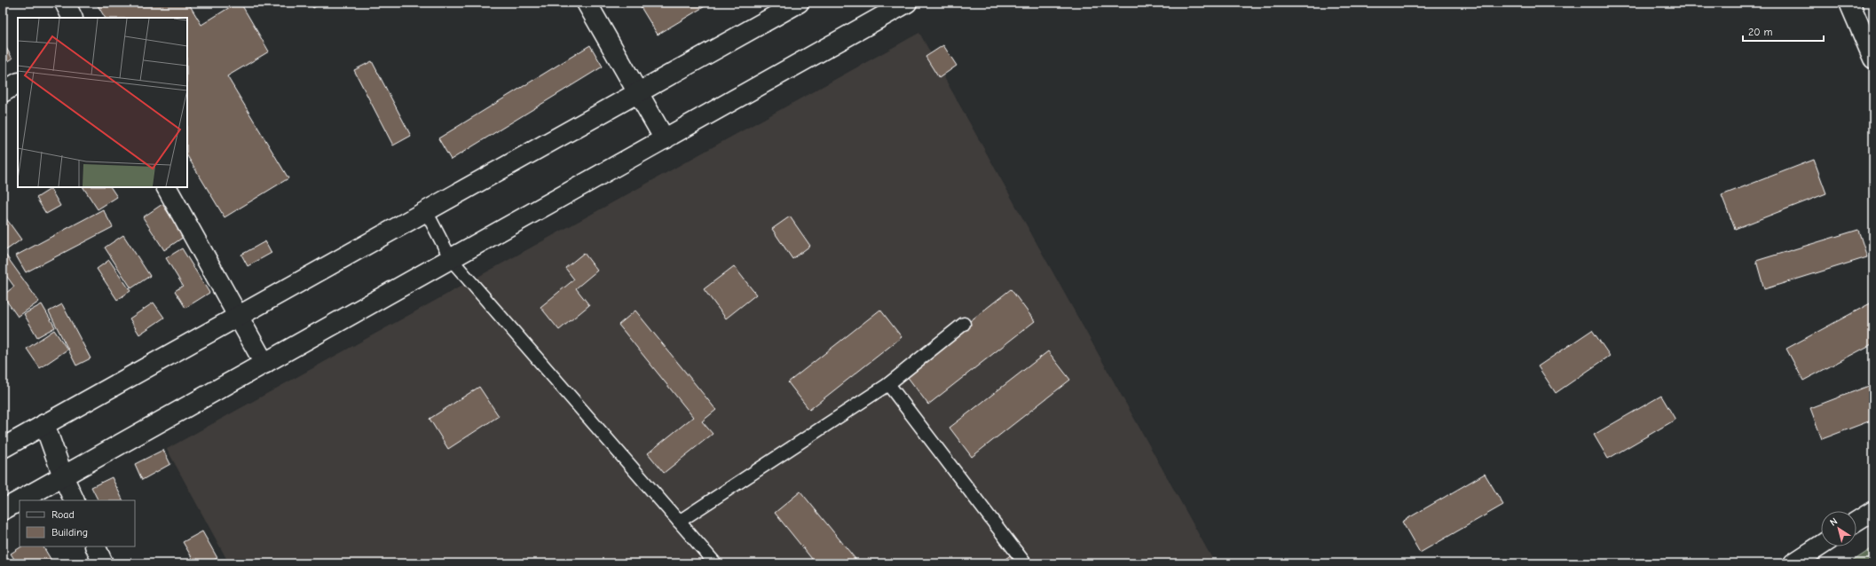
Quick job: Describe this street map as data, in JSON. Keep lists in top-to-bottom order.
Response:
{
  "legend": ["Road", "Building"],
  "scale_bar": "20 m",
  "north": "top left"
}
